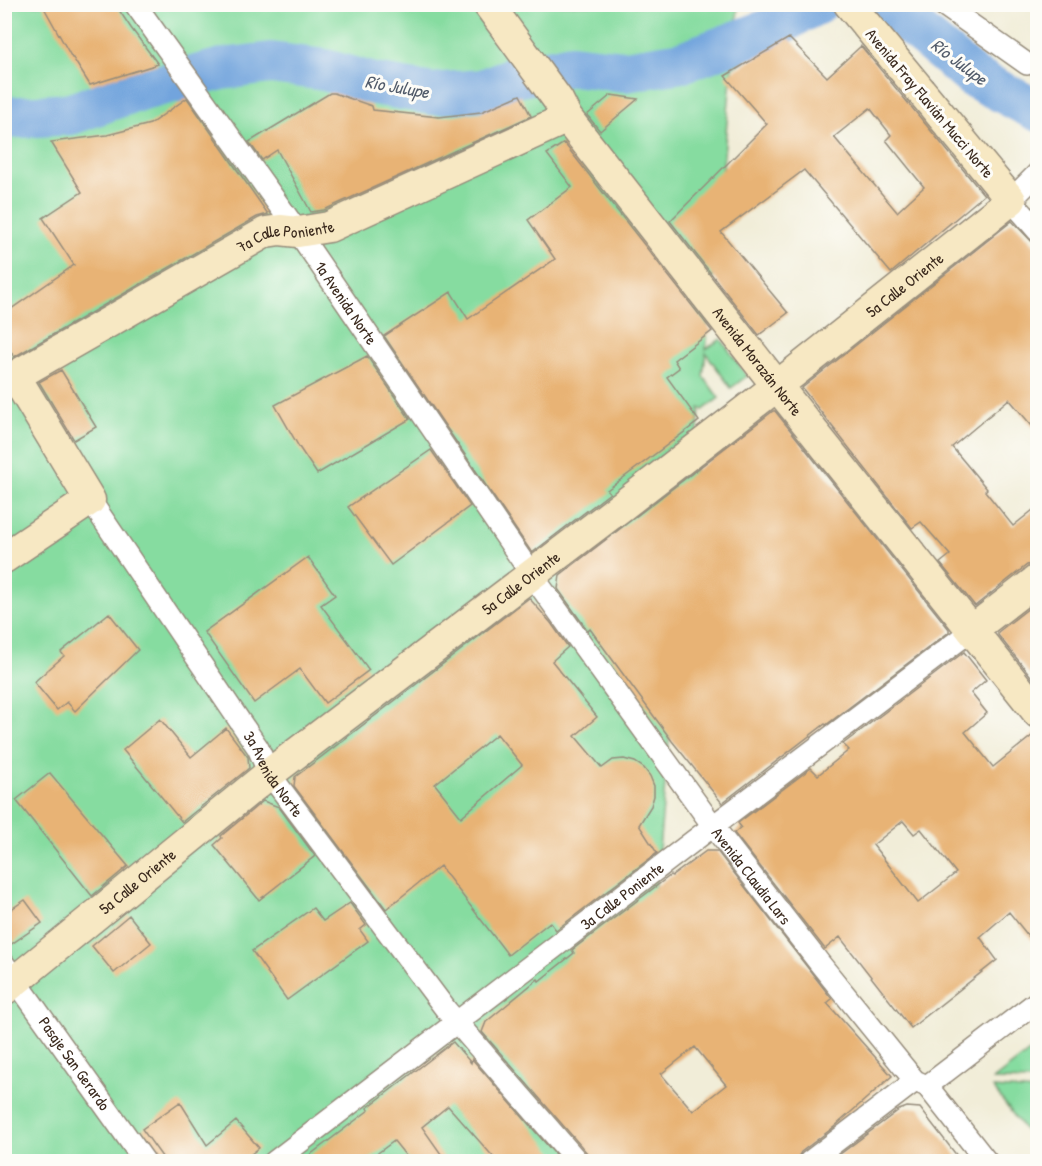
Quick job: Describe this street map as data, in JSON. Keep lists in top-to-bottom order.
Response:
{
  "streets": {
    "main road": [
      "Avenida Fray Flavián Mucci Norte",
      "7a Calle Poniente",
      "5a Calle Oriente",
      "Avenida Morazán Norte",
      "3a Avenida Norte"
    ],
    "street": [
      "1a Avenida Norte",
      "Avenida Claudia Lars",
      "3a Calle Poniente",
      "Pasaje San Gerardo"
    ]
  },
  "crossings": [
    ["Avenida Fray Flavián Mucci Norte", "5a Calle Oriente"],
    ["7a Calle Poniente", "1a Avenida Norte"],
    ["7a Calle Poniente", "Avenida Morazán Norte"],
    ["7a Calle Poniente", "3a Avenida Norte"],
    ["5a Calle Oriente", "1a Avenida Norte"],
    ["5a Calle Oriente", "Avenida Morazán Norte"],
    ["5a Calle Oriente", "3a Avenida Norte"],
    ["5a Calle Oriente", "Avenida Claudia Lars"],
    ["5a Calle Oriente", "Pasaje San Gerardo"],
    ["1a Avenida Norte", "Avenida Claudia Lars"],
    ["Avenida Morazán Norte", "3a Calle Poniente"],
    ["3a Avenida Norte", "3a Calle Poniente"],
    ["Avenida Claudia Lars", "3a Calle Poniente"]
  ],
  "water": ["Río Julupe"]
}
